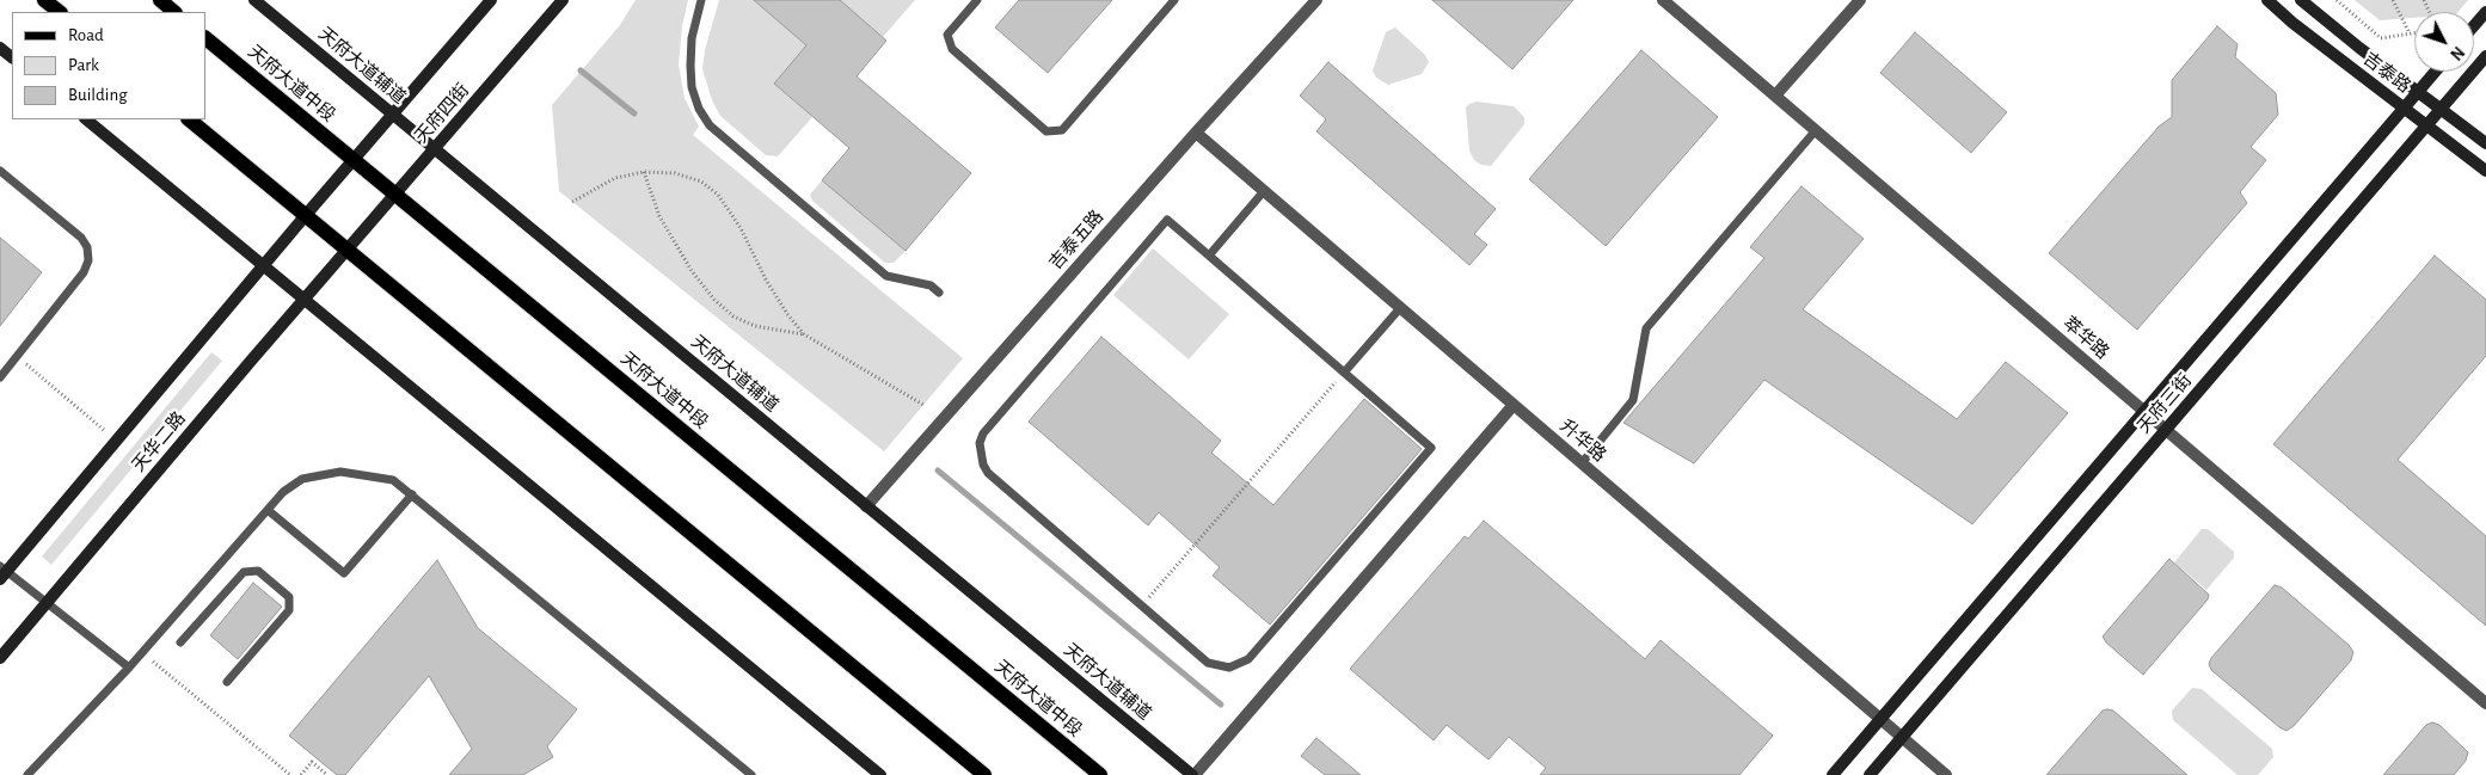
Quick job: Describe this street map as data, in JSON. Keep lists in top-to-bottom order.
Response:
{
  "streets": {
    "main road": ["天府大道中段"],
    "street": [
      "天府大道辅道",
      "吉泰路",
      "天府四街",
      "吉泰五路",
      "萃华路",
      "天府三街",
      "升华路",
      "天华二路"
    ]
  },
  "crossings": [
    ["天府大道辅道", "天府四街"],
    ["天府大道辅道", "吉泰五路"],
    ["吉泰路", "天府三街"],
    ["天府大道中段", "天府四街"],
    ["天府四街", "天华二路"],
    ["吉泰五路", "升华路"],
    ["萃华路", "天府三街"],
    ["天府三街", "升华路"]
  ],
  "legend": ["Road", "Park", "Building"],
  "north": "bottom right"
}
